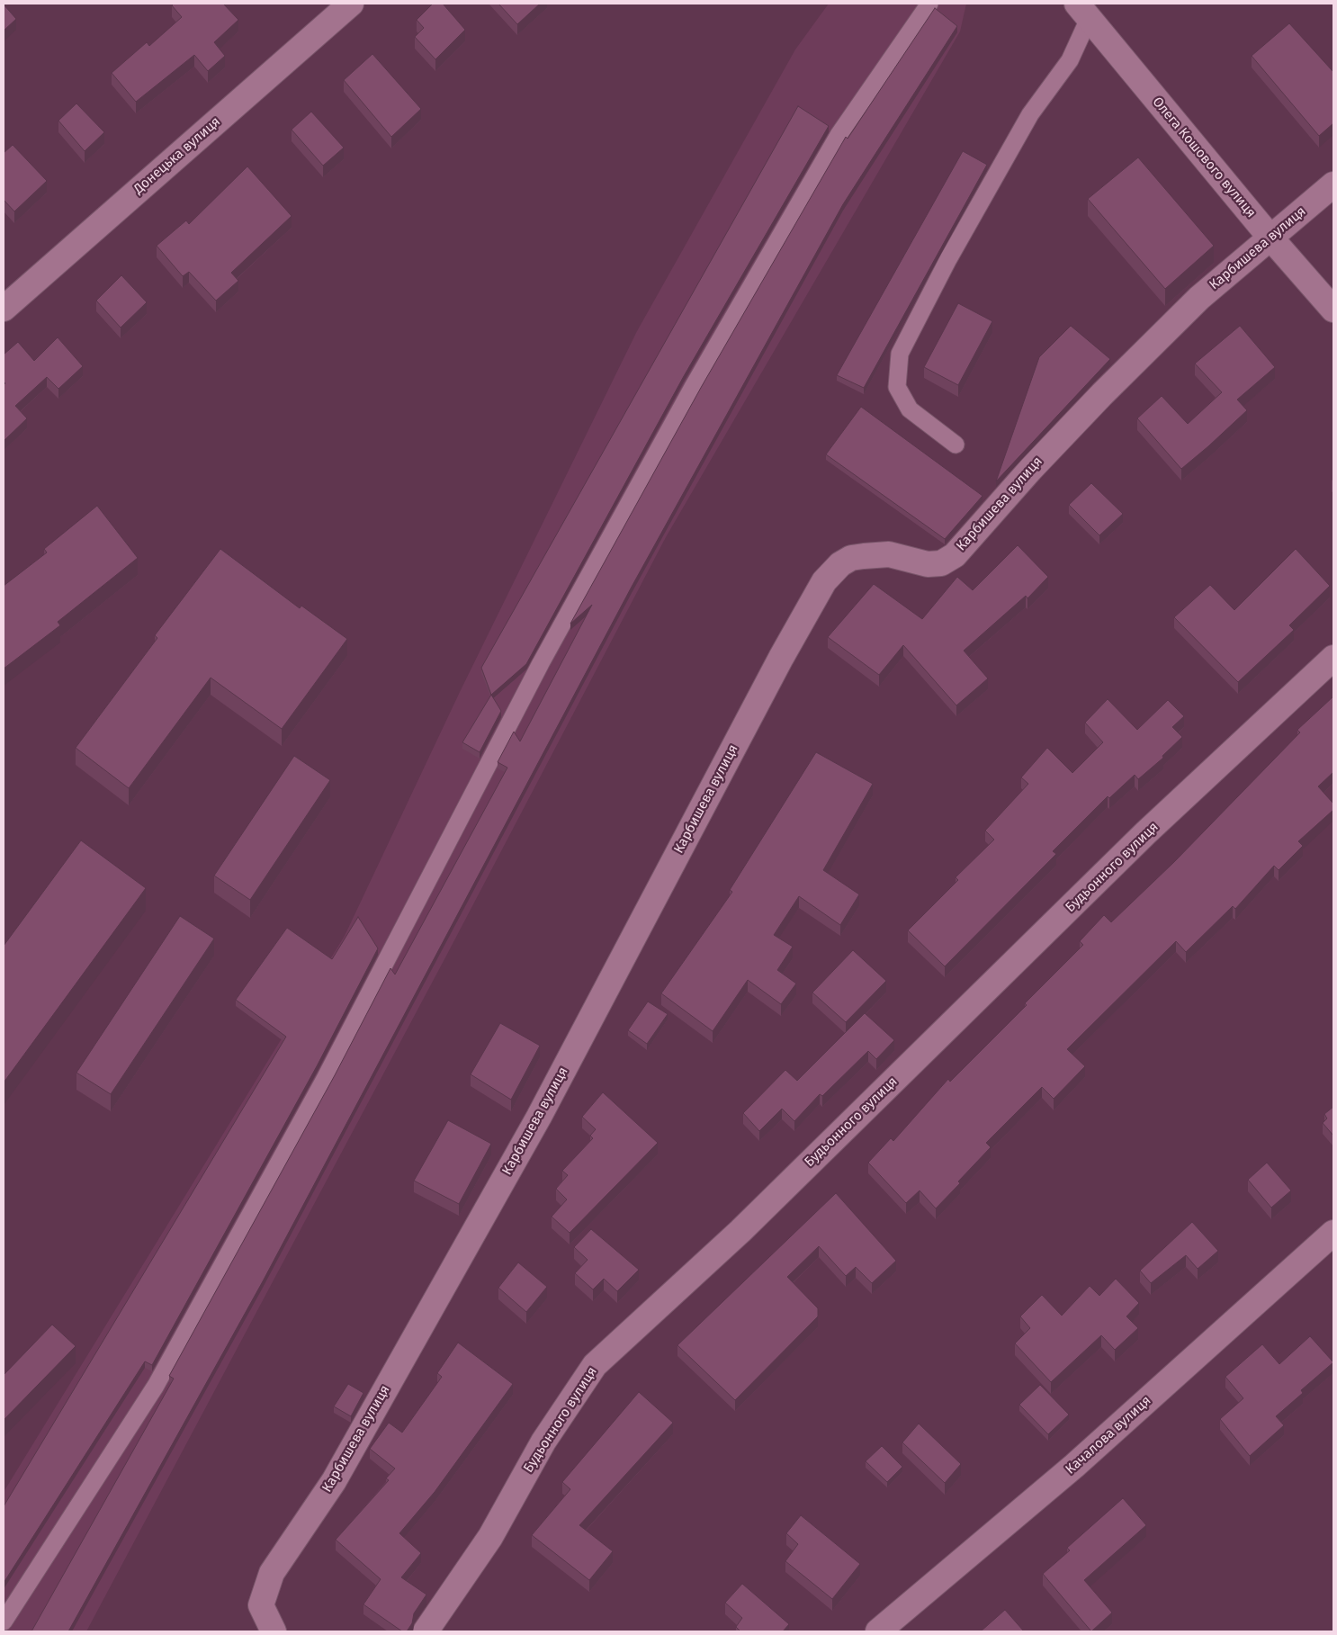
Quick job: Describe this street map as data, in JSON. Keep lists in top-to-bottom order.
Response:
{
  "streets": {
    "street": [
      "Донецька вулиця",
      "Олега Кошового вулиця",
      "Карбишева вулиця",
      "Будьонного вулиця",
      "Качалова вулиця"
    ]
  },
  "crossings": [
    ["Олега Кошового вулиця", "Карбишева вулиця"]
  ]
}
